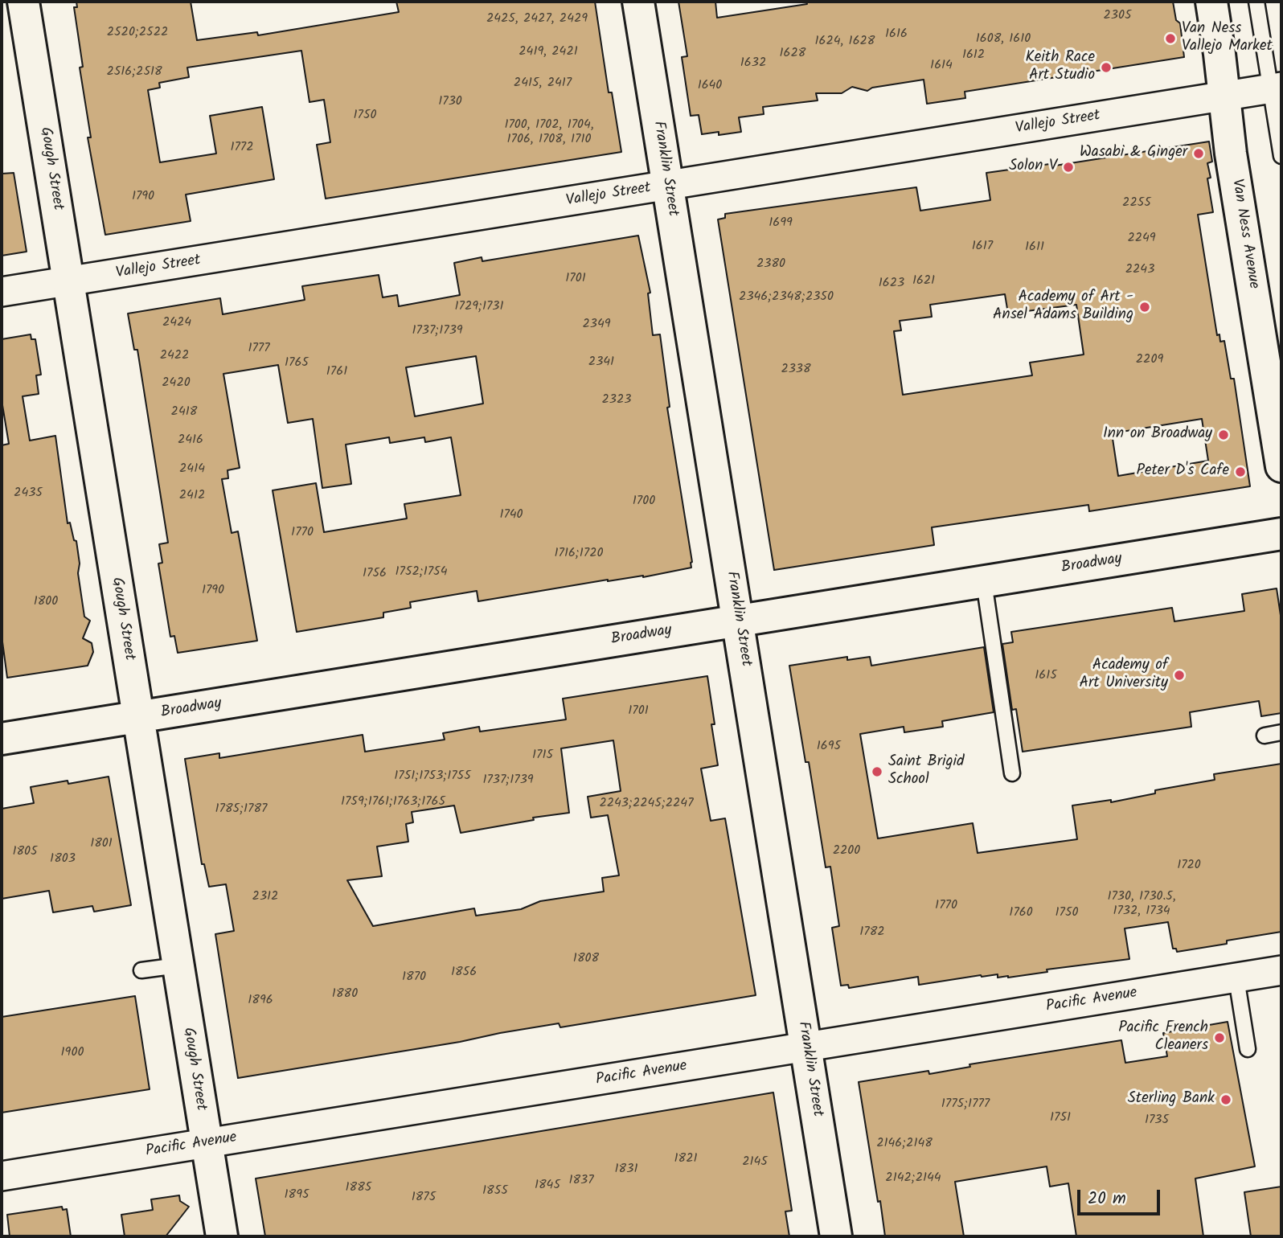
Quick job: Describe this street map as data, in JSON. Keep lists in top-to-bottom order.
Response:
{
  "streets": {
    "main road": [
      "Gough Street",
      "Franklin Street",
      "Van Ness Avenue",
      "Broadway"
    ],
    "street": ["Vallejo Street", "Pacific Avenue"]
  },
  "crossings": [
    ["Vallejo Street", "Gough Street"],
    ["Vallejo Street", "Franklin Street"],
    ["Vallejo Street", "Van Ness Avenue"],
    ["Gough Street", "Broadway"],
    ["Gough Street", "Pacific Avenue"],
    ["Franklin Street", "Broadway"],
    ["Franklin Street", "Pacific Avenue"]
  ],
  "places": [
    "Van Ness Vallejo Market",
    "Keith Race Art Studio",
    "Wasabi & Ginger",
    "Solon V",
    "Academy of Art - Ansel Adams Building",
    "Inn on Broadway",
    "Peter D's Cafe",
    "Academy of Art University",
    "Saint Brigid School",
    "Pacific French Cleaners",
    "Sterling Bank"
  ],
  "house_numbers": [
    "2305",
    "2425, 2427, 2429",
    "2520;2522",
    "1616",
    "1608, 1610",
    "1624, 1628",
    "2419, 2421",
    "1628",
    "1612",
    "1632",
    "1614",
    "2516;2518",
    "2415, 2417",
    "1640",
    "1730",
    "1750",
    "1700, 1702, 1704, 1706, 1708, 1710",
    "1772",
    "1790",
    "2255",
    "1699",
    "2249",
    "1617",
    "1611",
    "2380",
    "2243",
    "1701",
    "1621",
    "1623",
    "2346;2348;2350",
    "1729;1731",
    "2424",
    "2349",
    "1737;1739",
    "1777",
    "2422",
    "2209",
    "2341",
    "1765",
    "2338",
    "1761",
    "2420",
    "2323",
    "2418",
    "2416",
    "2414",
    "2435",
    "2412",
    "1700",
    "1740",
    "1770",
    "1716;1720",
    "1752;1754",
    "1756",
    "1790",
    "1800",
    "1615",
    "1701",
    "1695",
    "1715",
    "1751;1753;1755",
    "1737;1739",
    "1759;1761;1763;1765",
    "2243;2245;2247",
    "1785;1787",
    "1801",
    "2200",
    "1805",
    "1803",
    "1720",
    "2312",
    "1730, 1730.5, 1732, 1734",
    "1770",
    "1760",
    "1750",
    "1782",
    "1808",
    "1856",
    "1870",
    "1880",
    "1896",
    "1900",
    "1775;1777",
    "1751",
    "1735",
    "2146;2148",
    "1821",
    "2145",
    "1831",
    "2142;2144",
    "1837",
    "1845",
    "1885",
    "1855",
    "1895",
    "1875"
  ],
  "scale_bar": "20 m"
}
